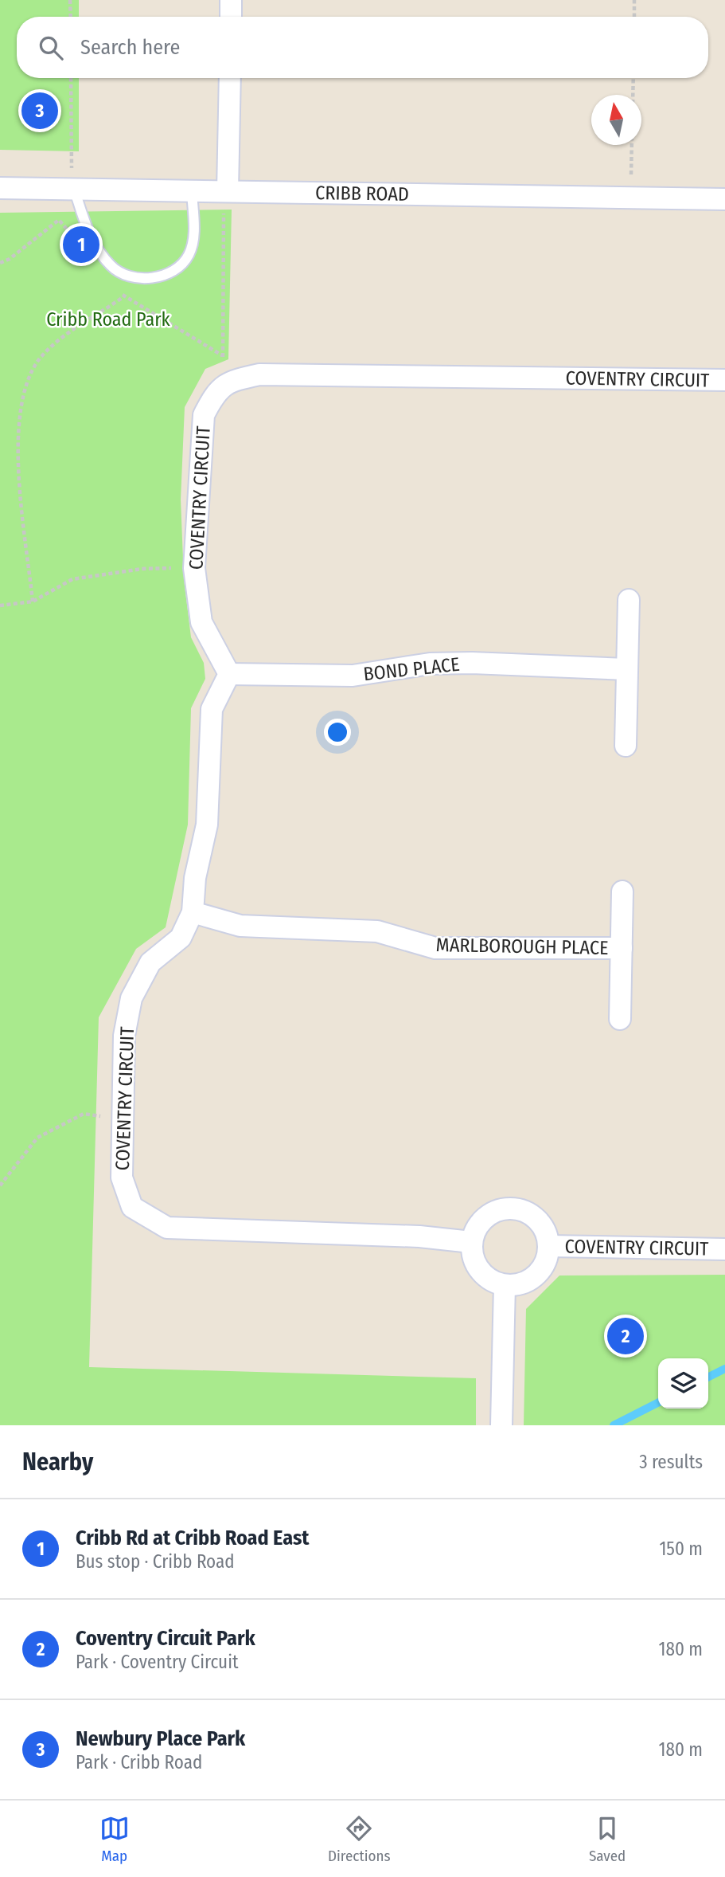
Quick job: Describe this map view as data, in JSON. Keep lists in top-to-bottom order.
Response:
{
  "streets": {
    "street": [
      "CRIBB ROAD",
      "COVENTRY CIRCUIT",
      "BOND PLACE",
      "MARLBOROUGH PLACE"
    ]
  },
  "crossings": [
    ["COVENTRY CIRCUIT", "BOND PLACE"],
    ["COVENTRY CIRCUIT", "MARLBOROUGH PLACE"]
  ],
  "parks": ["Cribb Road Park"],
  "north": "top",
  "page": {
    "search": "Search here",
    "pins": ["3", "1", "2"],
    "heading": ["Nearby", "3 results"],
    "list": [
      {
        "mark": "1",
        "name": "Cribb Rd at Cribb Road East",
        "note": "Bus stop · Cribb Road",
        "value": "150 m"
      },
      {
        "mark": "2",
        "name": "Coventry Circuit Park",
        "note": "Park · Coventry Circuit",
        "value": "180 m"
      },
      {
        "mark": "3",
        "name": "Newbury Place Park",
        "note": "Park · Cribb Road",
        "value": "180 m"
      }
    ],
    "nav": ["Map", "Directions", "Saved"]
  }
}
